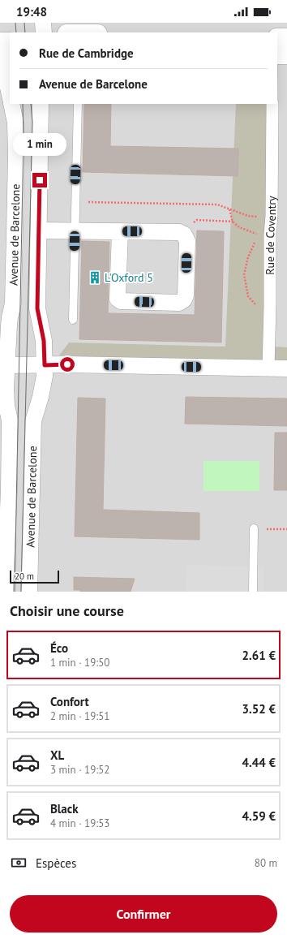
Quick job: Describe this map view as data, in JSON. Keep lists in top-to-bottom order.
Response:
{
  "streets": {
    "street": ["Avenue de Barcelone", "Rue de Coventry"]
  },
  "places": {
    "building": ["L'Oxford 5"]
  },
  "scale_bar": "20 m",
  "page": {
    "status": "19:48",
    "banner": ["Rue de Cambridge", "Avenue de Barcelone"],
    "bubble": "1 min",
    "scale": "20 m",
    "heading": "Choisir une course",
    "list": [
      {
        "name": "Éco",
        "note": "1 min · 19:50",
        "value": "2.61 €"
      },
      {
        "name": "Confort",
        "note": "2 min · 19:51",
        "value": "3.52 €"
      },
      {
        "name": "XL",
        "note": "3 min · 19:52",
        "value": "4.44 €"
      },
      {
        "name": "Black",
        "note": "4 min · 19:53",
        "value": "4.59 €"
      }
    ],
    "pay": ["Espèces", "80 m"],
    "buttons": "Confirmer"
  }
}
